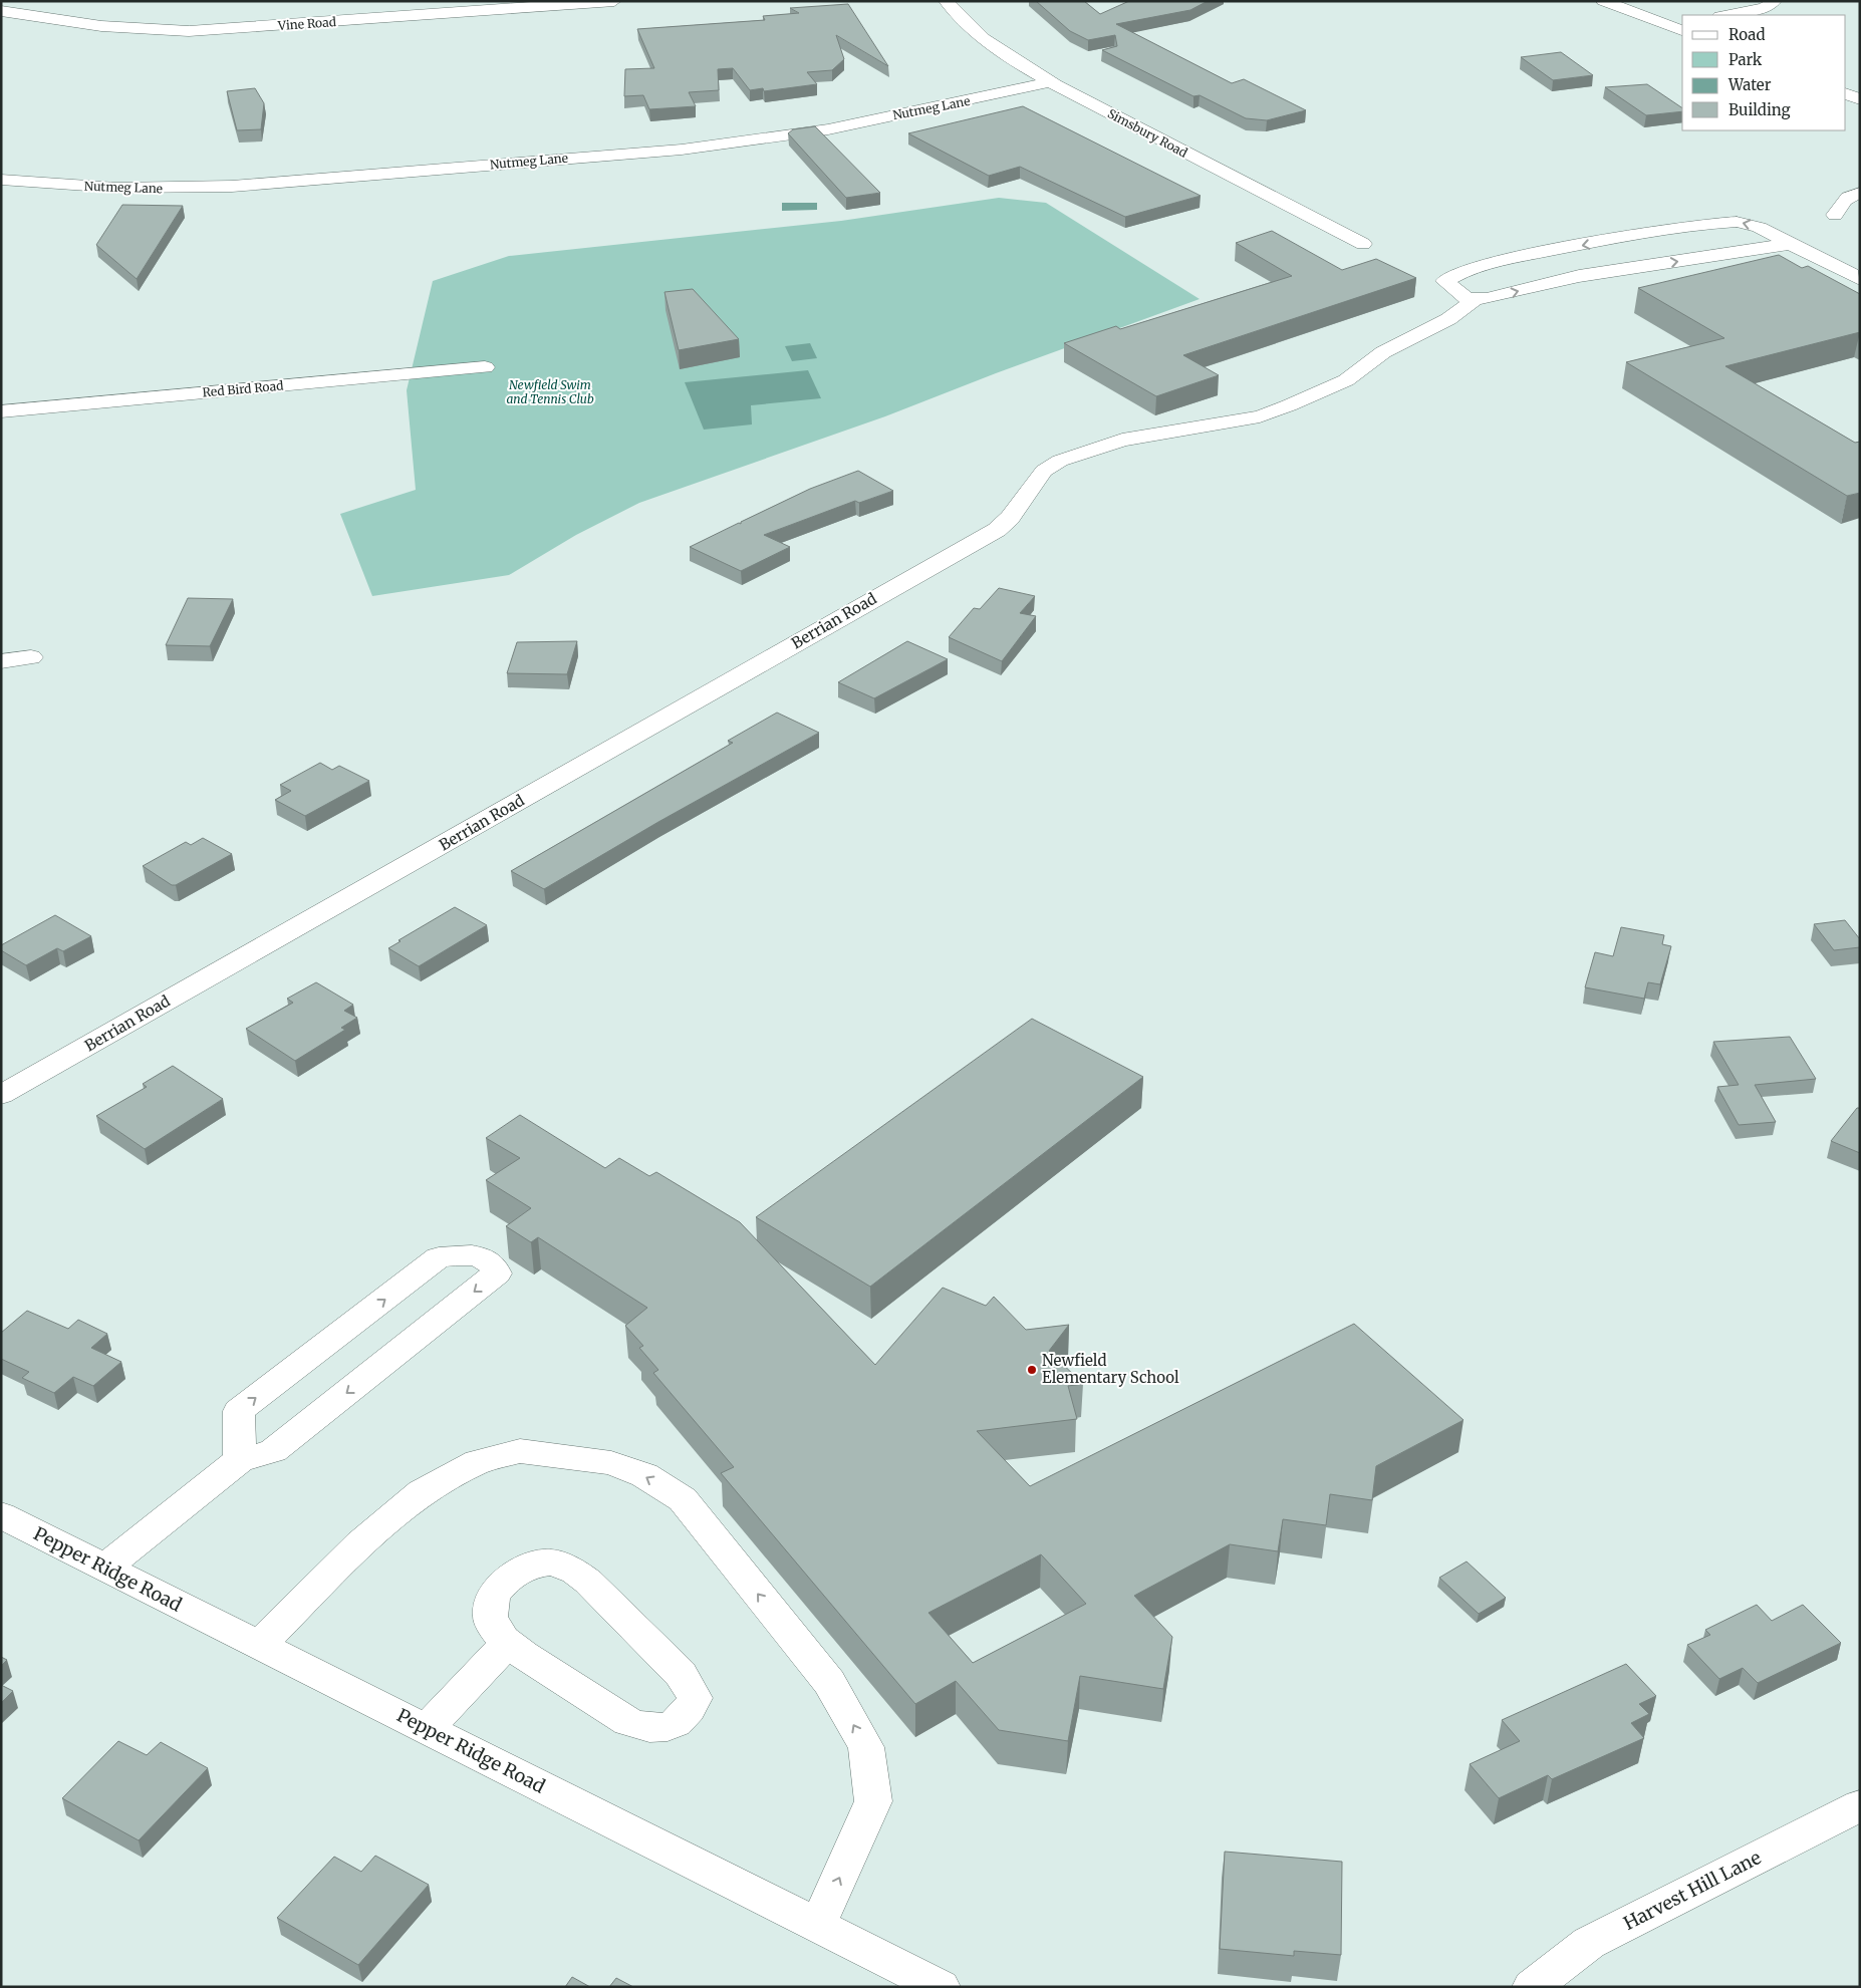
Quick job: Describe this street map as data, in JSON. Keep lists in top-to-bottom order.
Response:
{
  "streets": {
    "street": [
      "Vine Road",
      "Nutmeg Lane",
      "Simsbury Road",
      "Red Bird Road",
      "Berrian Road",
      "Pepper Ridge Road",
      "Harvest Hill Lane"
    ]
  },
  "crossings": [
    ["Nutmeg Lane", "Simsbury Road"]
  ],
  "parks": ["Newfield Swim and Tennis Club"],
  "places": ["Newfield Elementary School"],
  "legend": [
    "Road",
    "Park",
    "Water",
    "Building"
  ]
}
